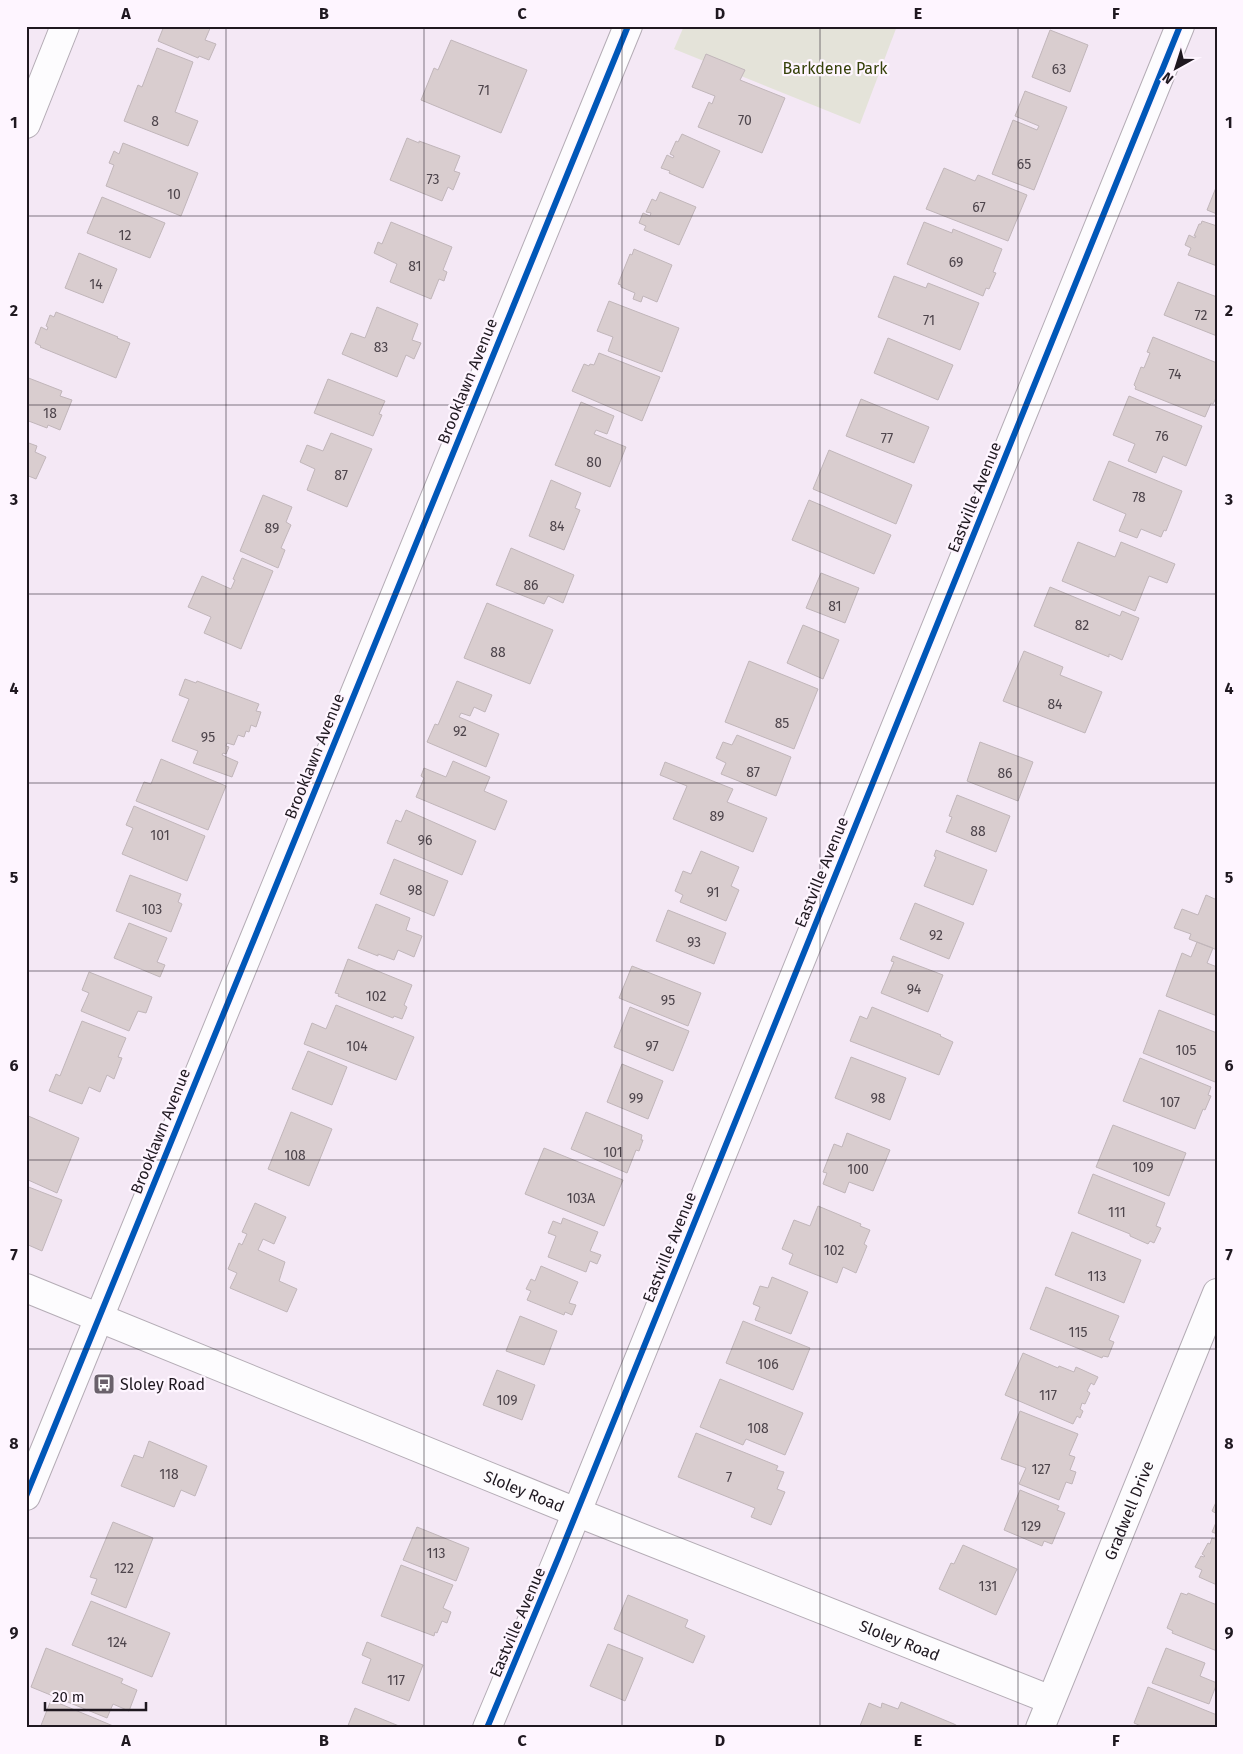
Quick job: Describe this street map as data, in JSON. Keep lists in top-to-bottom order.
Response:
{
  "streets": {
    "street": [
      "Brooklawn Avenue",
      "Eastville Avenue",
      "Sloley Road",
      "Gradwell Drive"
    ]
  },
  "crossings": [
    ["Brooklawn Avenue", "Sloley Road"],
    ["Eastville Avenue", "Sloley Road"],
    ["Sloley Road", "Gradwell Drive"]
  ],
  "parks": ["Barkdene Park"],
  "places": {
    "bus stop": ["Sloley Road"]
  },
  "house_numbers": [
    "63",
    "71",
    "70",
    "8",
    "65",
    "73",
    "10",
    "67",
    "12",
    "69",
    "81",
    "14",
    "72",
    "71",
    "83",
    "74",
    "18",
    "76",
    "77",
    "80",
    "87",
    "78",
    "84",
    "89",
    "86",
    "81",
    "82",
    "88",
    "84",
    "85",
    "92",
    "95",
    "87",
    "86",
    "89",
    "88",
    "101",
    "96",
    "98",
    "91",
    "103",
    "92",
    "93",
    "94",
    "102",
    "95",
    "104",
    "97",
    "105",
    "99",
    "98",
    "107",
    "101",
    "108",
    "109",
    "100",
    "103A",
    "111",
    "102",
    "113",
    "115",
    "106",
    "117",
    "109",
    "108",
    "127",
    "118",
    "7",
    "129",
    "113",
    "122",
    "131",
    "124",
    "117"
  ],
  "scale_bar": "20 m",
  "north": "bottom left",
  "grid": {
    "columns": [
      "A",
      "B",
      "C",
      "D",
      "E",
      "F"
    ],
    "rows": [
      "1",
      "2",
      "3",
      "4",
      "5",
      "6",
      "7",
      "8",
      "9"
    ]
  }
}
